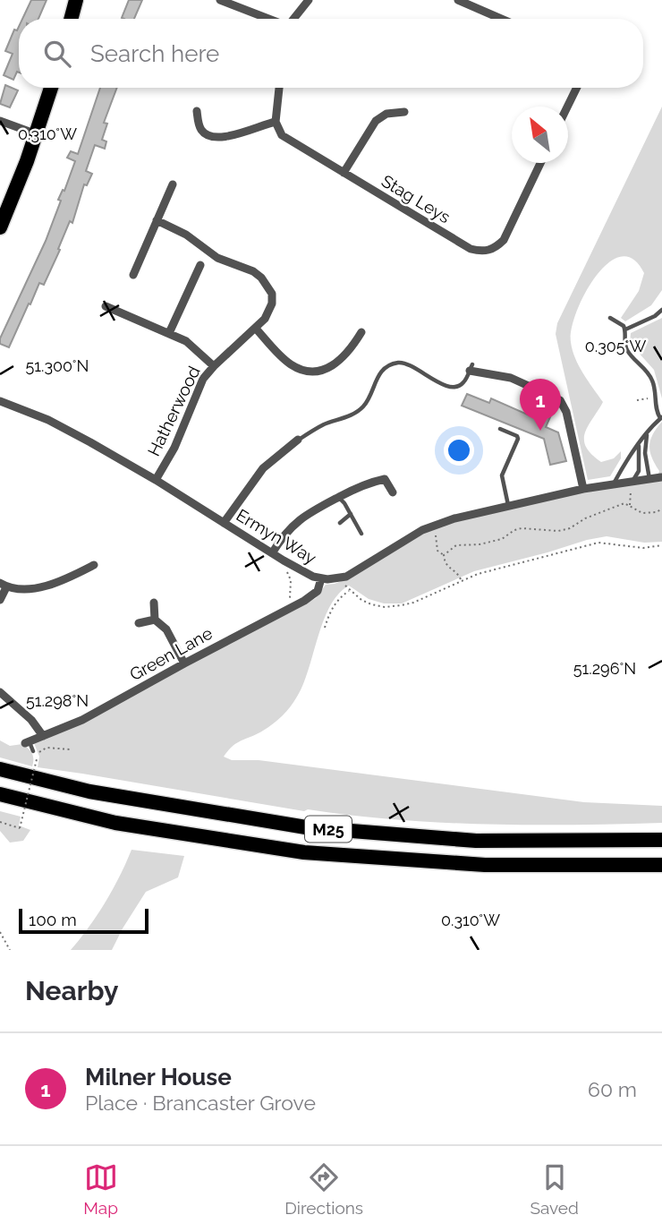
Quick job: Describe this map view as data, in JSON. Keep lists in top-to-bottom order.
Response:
{
  "streets": {
    "highway": ["M25"],
    "street": [
      "Stag Leys",
      "Hatherwood",
      "Ermyn Way",
      "Green Lane"
    ]
  },
  "crossings": [
    ["Hatherwood", "Ermyn Way"],
    ["Ermyn Way", "Green Lane"]
  ],
  "scale_bar": "100 m",
  "north": "top left",
  "page": {
    "search": "Search here",
    "pins": "1",
    "scale": "100 m",
    "heading": "Nearby",
    "list": [
      {
        "mark": "1",
        "name": "Milner House",
        "note": "Place · Brancaster Grove",
        "value": "60 m"
      }
    ],
    "nav": ["Map", "Directions", "Saved"]
  },
  "coordinates": [
    "0.310°W",
    "0.305°W",
    "51.300°N",
    "51.296°N",
    "51.298°N"
  ]
}
